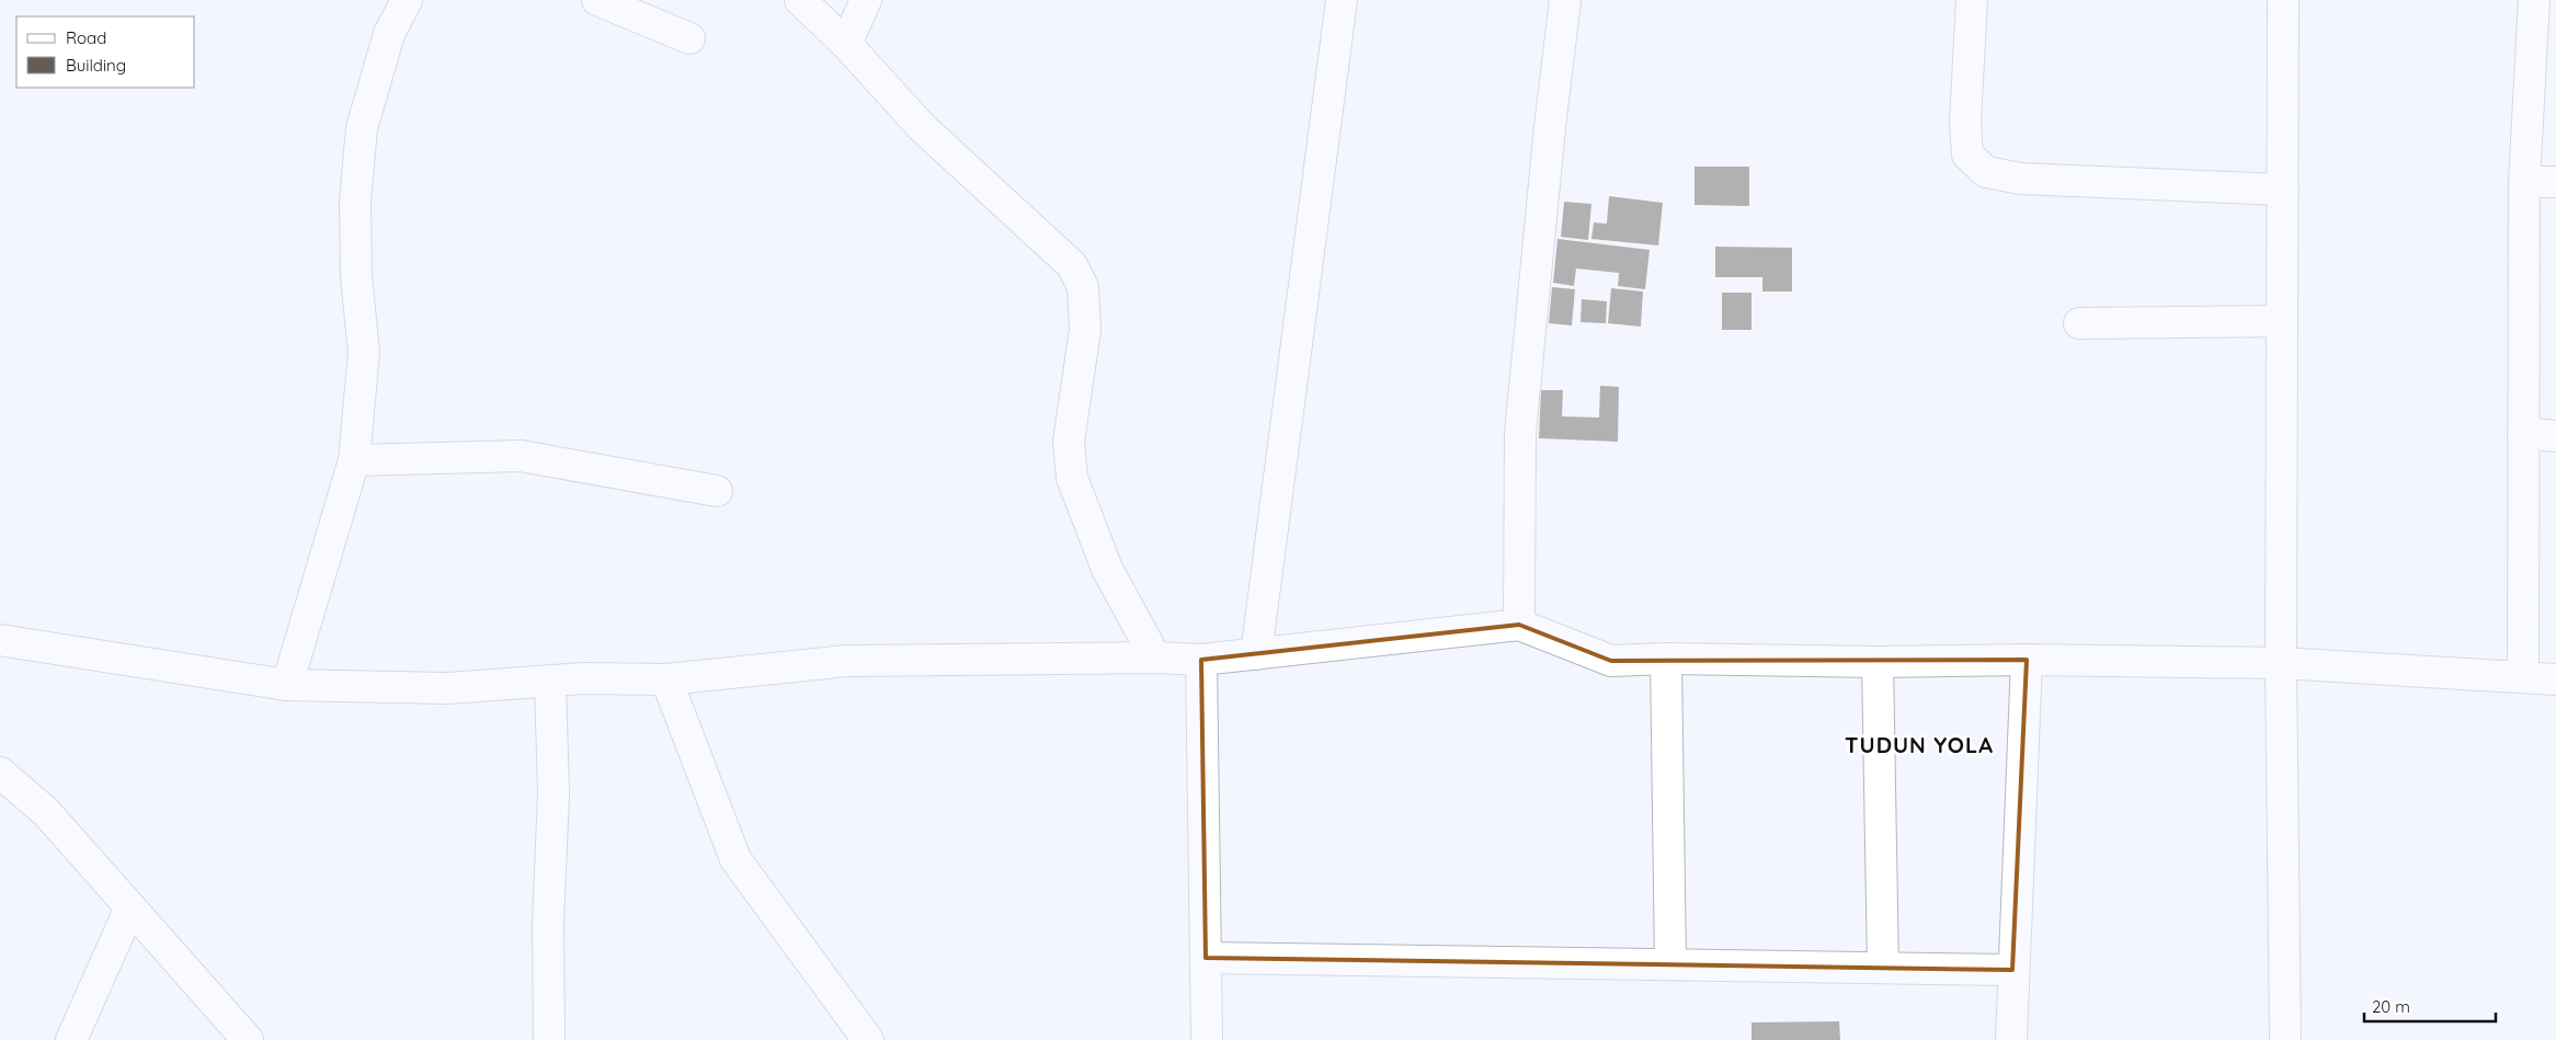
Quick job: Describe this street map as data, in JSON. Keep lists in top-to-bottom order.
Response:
{
  "districts": ["TUDUN YOLA"],
  "legend": ["Road", "Building"],
  "scale_bar": "20 m"
}
